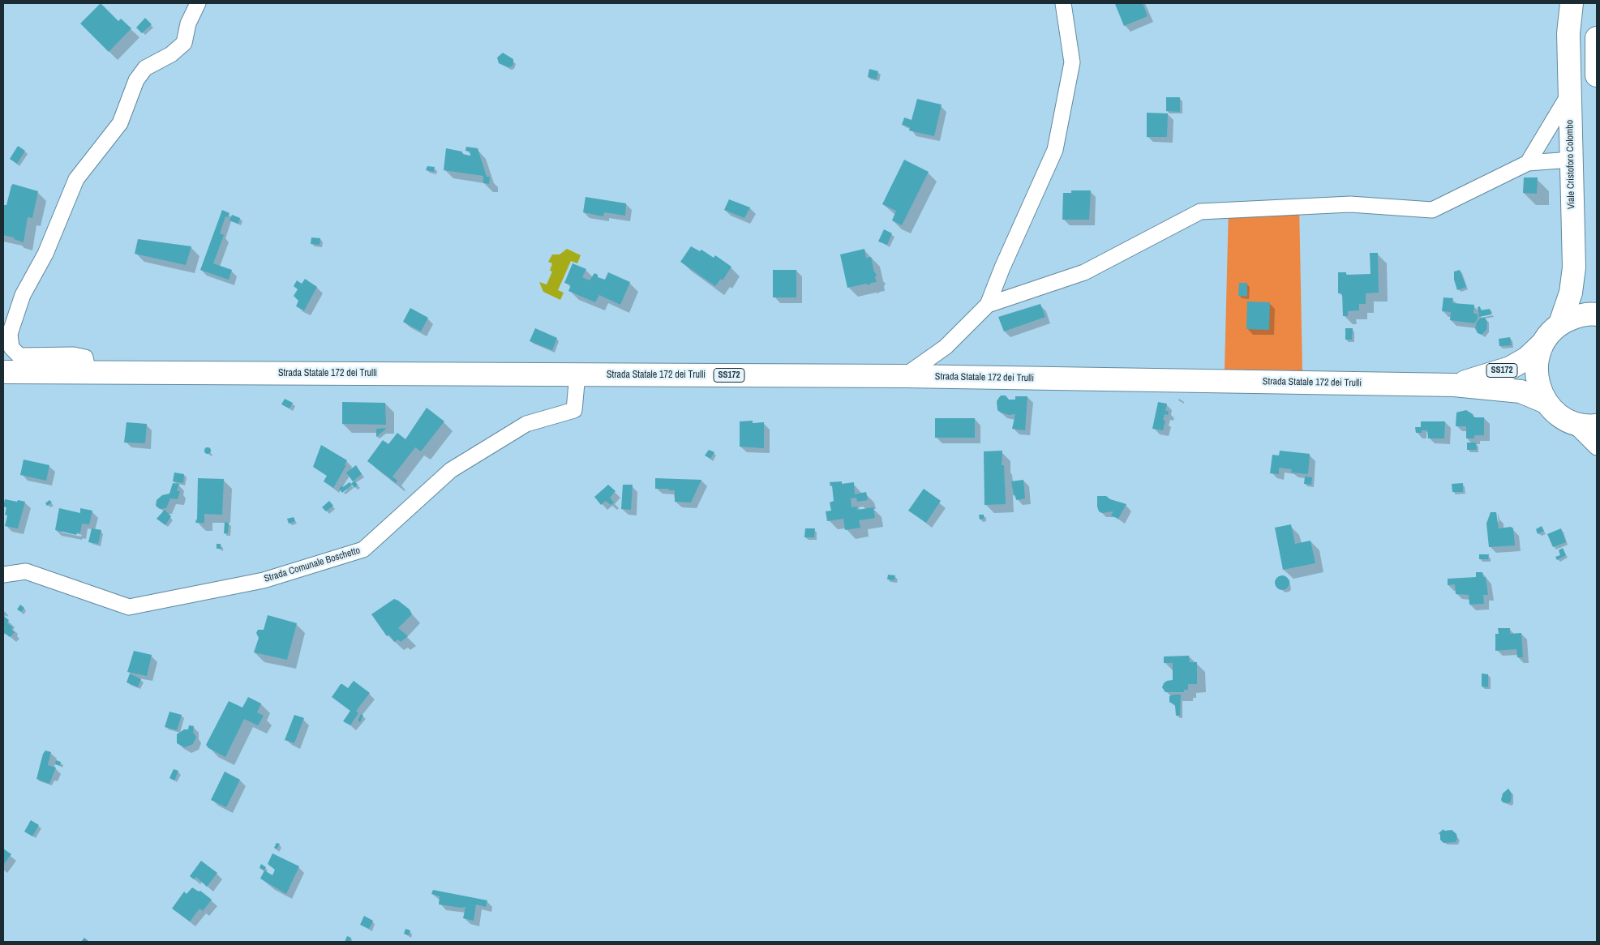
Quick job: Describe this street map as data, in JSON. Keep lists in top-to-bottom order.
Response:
{
  "streets": {
    "main road": ["Viale Cristoforo Colombo", "SS172", "Strada Statale 172 dei Trulli"],
    "street": ["Strada Comunale Boschetto"]
  },
  "crossings": [
    ["Viale Cristoforo Colombo", "Strada Statale 172 dei Trulli"],
    ["Strada Statale 172 dei Trulli", "Strada Comunale Boschetto"]
  ]
}
